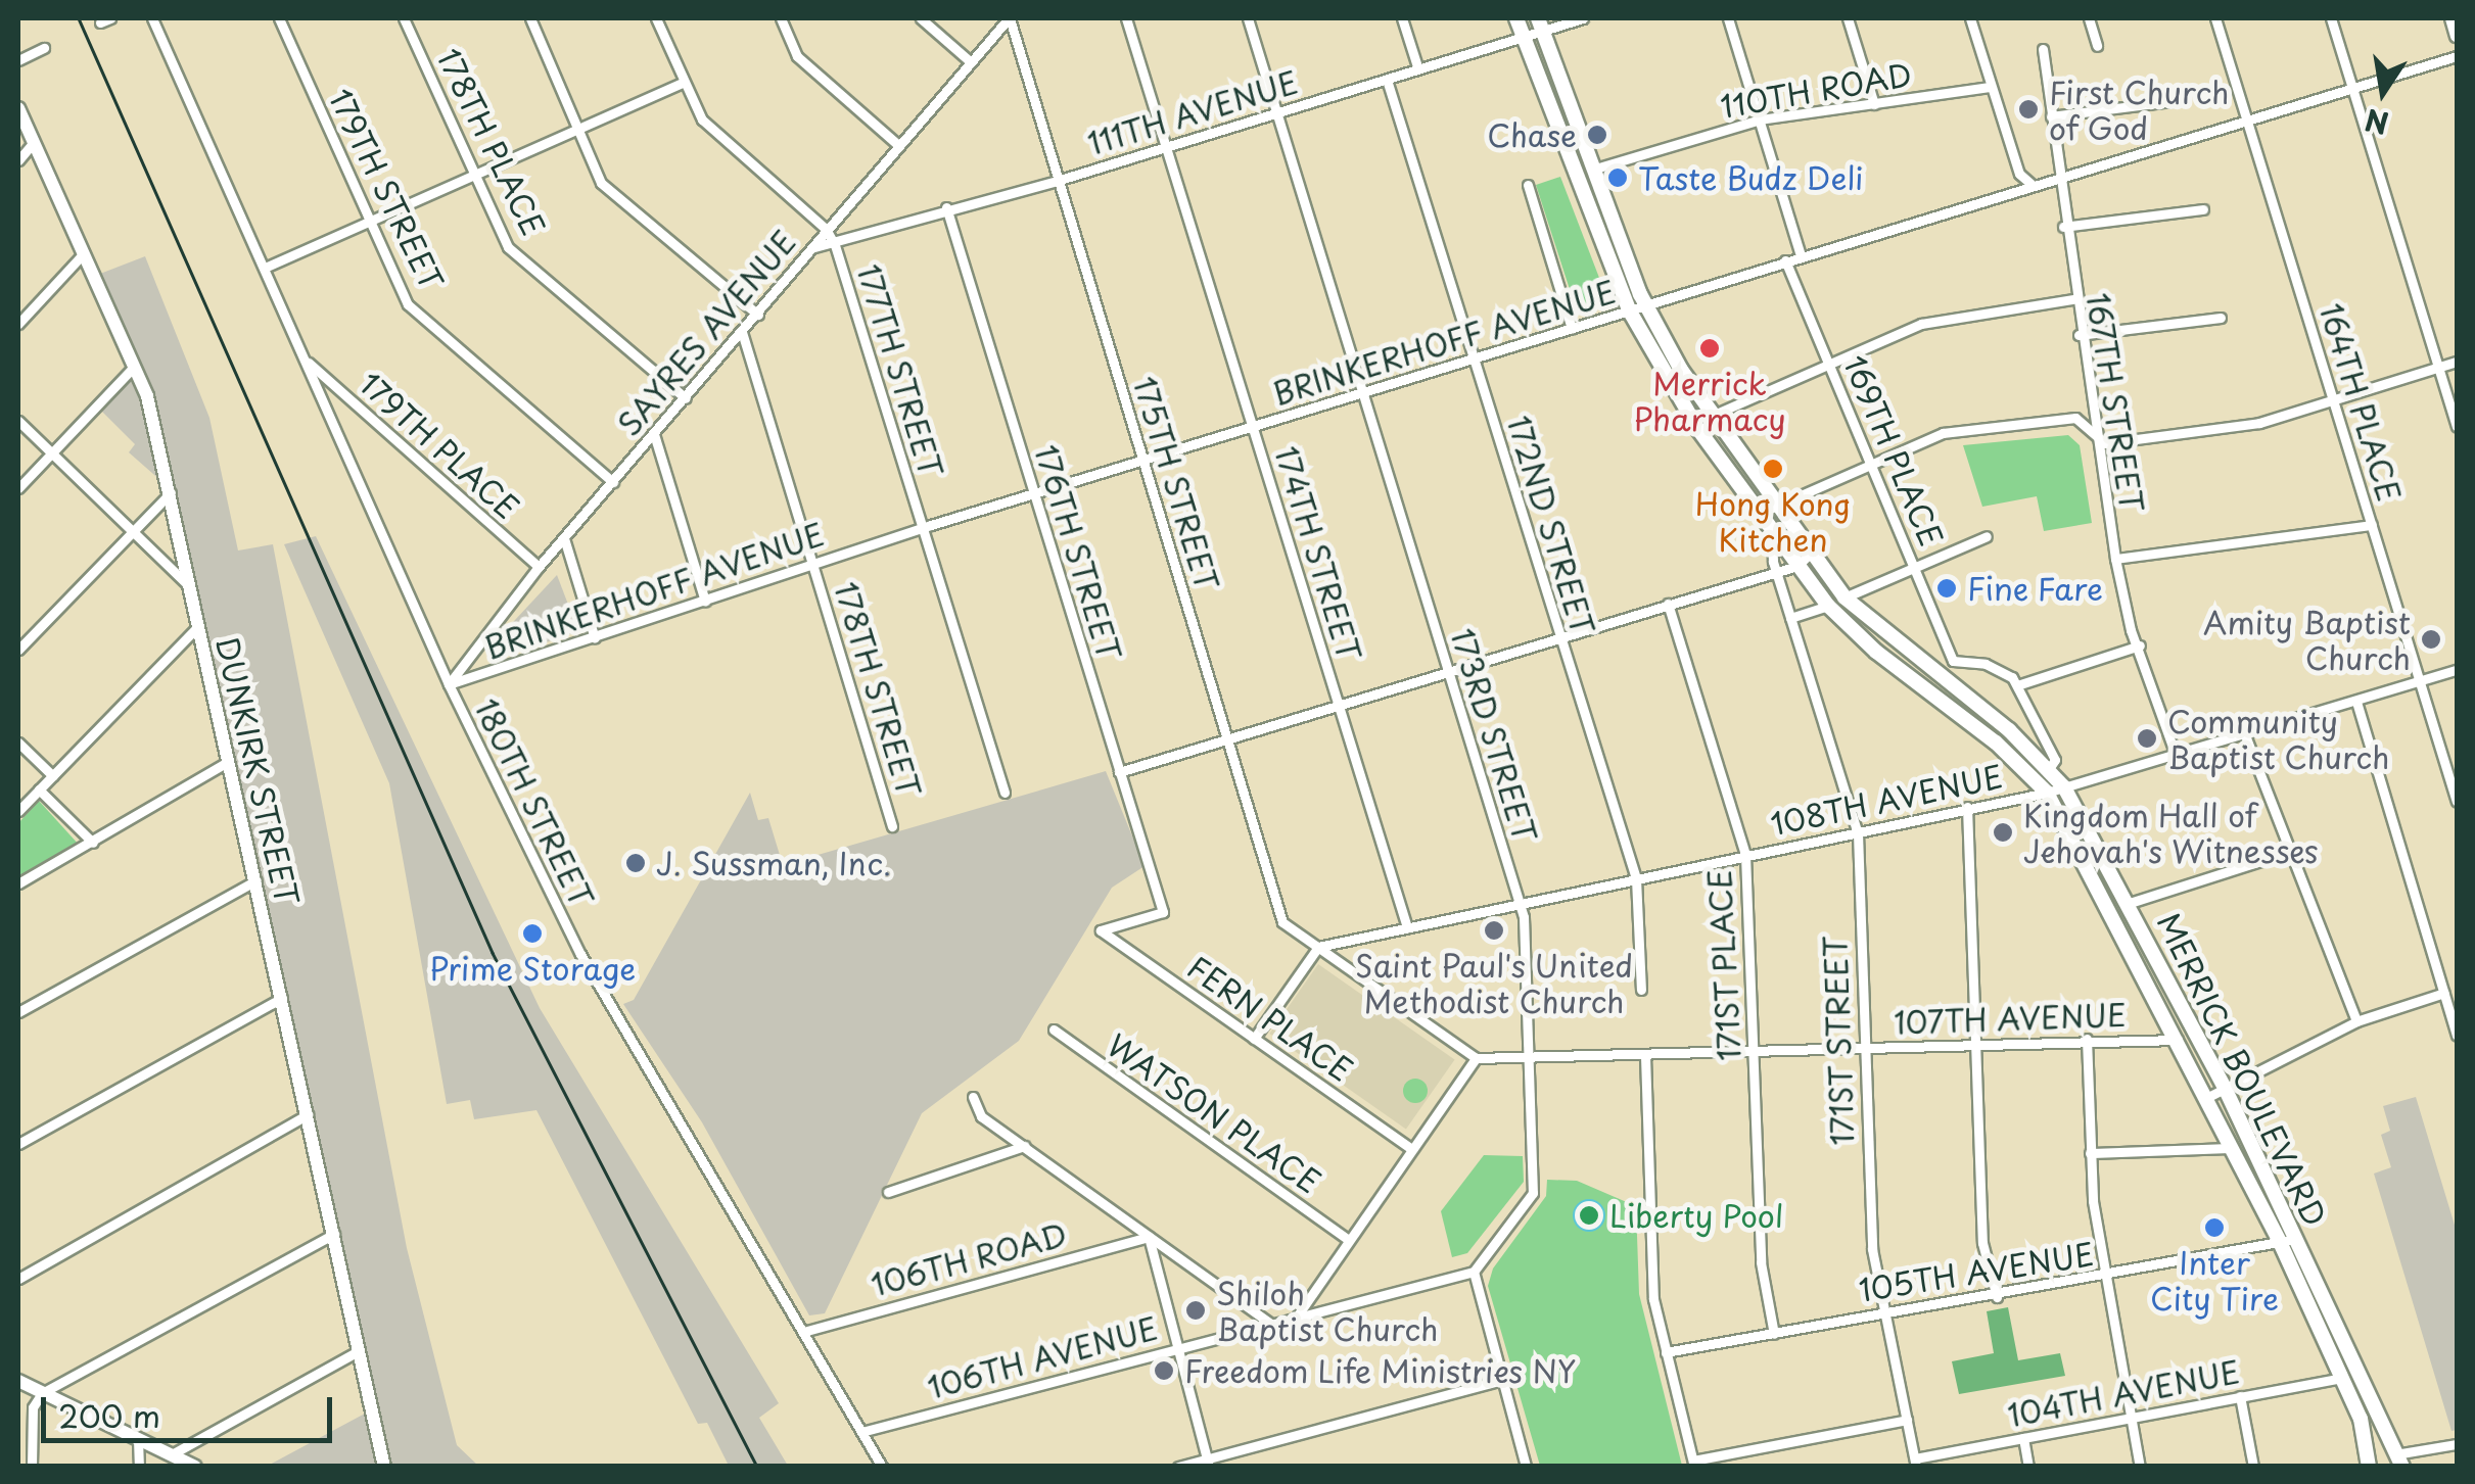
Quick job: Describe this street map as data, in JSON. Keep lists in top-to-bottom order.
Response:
{
  "streets": {
    "main road": ["DUNKIRK STREET", "MERRICK BOULEVARD"],
    "street": [
      "110TH ROAD",
      "111TH AVENUE",
      "178TH PLACE",
      "179TH STREET",
      "SAYRES AVENUE",
      "BRINKERHOFF AVENUE",
      "177TH STREET",
      "167TH STREET",
      "164TH PLACE",
      "179TH PLACE",
      "169TH PLACE",
      "175TH STREET",
      "172ND STREET",
      "176TH STREET",
      "174TH STREET",
      "178TH STREET",
      "173RD STREET",
      "108TH AVENUE",
      "180TH STREET",
      "171ST PLACE",
      "FERN PLACE",
      "107TH AVENUE",
      "171ST STREET",
      "WATSON PLACE",
      "106TH ROAD",
      "105TH AVENUE",
      "106TH AVENUE",
      "104TH AVENUE"
    ]
  },
  "crossings": [
    ["110TH ROAD", "MERRICK BOULEVARD"],
    ["111TH AVENUE", "SAYRES AVENUE"],
    ["111TH AVENUE", "177TH STREET"],
    ["111TH AVENUE", "175TH STREET"],
    ["111TH AVENUE", "172ND STREET"],
    ["111TH AVENUE", "176TH STREET"],
    ["111TH AVENUE", "174TH STREET"],
    ["111TH AVENUE", "173RD STREET"],
    ["111TH AVENUE", "MERRICK BOULEVARD"],
    ["178TH PLACE", "SAYRES AVENUE"],
    ["179TH STREET", "SAYRES AVENUE"],
    ["SAYRES AVENUE", "BRINKERHOFF AVENUE"],
    ["SAYRES AVENUE", "177TH STREET"],
    ["SAYRES AVENUE", "179TH PLACE"],
    ["SAYRES AVENUE", "175TH STREET"],
    ["SAYRES AVENUE", "178TH STREET"],
    ["SAYRES AVENUE", "180TH STREET"],
    ["BRINKERHOFF AVENUE", "177TH STREET"],
    ["BRINKERHOFF AVENUE", "167TH STREET"],
    ["BRINKERHOFF AVENUE", "164TH PLACE"],
    ["BRINKERHOFF AVENUE", "169TH PLACE"],
    ["BRINKERHOFF AVENUE", "175TH STREET"],
    ["BRINKERHOFF AVENUE", "172ND STREET"],
    ["BRINKERHOFF AVENUE", "176TH STREET"],
    ["BRINKERHOFF AVENUE", "174TH STREET"],
    ["BRINKERHOFF AVENUE", "178TH STREET"],
    ["BRINKERHOFF AVENUE", "173RD STREET"],
    ["BRINKERHOFF AVENUE", "180TH STREET"],
    ["BRINKERHOFF AVENUE", "MERRICK BOULEVARD"],
    ["167TH STREET", "108TH AVENUE"],
    ["164TH PLACE", "108TH AVENUE"],
    ["179TH PLACE", "180TH STREET"],
    ["175TH STREET", "108TH AVENUE"],
    ["175TH STREET", "107TH AVENUE"],
    ["172ND STREET", "108TH AVENUE"],
    ["176TH STREET", "FERN PLACE"],
    ["174TH STREET", "108TH AVENUE"],
    ["173RD STREET", "108TH AVENUE"],
    ["173RD STREET", "107TH AVENUE"],
    ["173RD STREET", "106TH AVENUE"],
    ["108TH AVENUE", "171ST PLACE"],
    ["108TH AVENUE", "171ST STREET"],
    ["108TH AVENUE", "MERRICK BOULEVARD"],
    ["180TH STREET", "106TH ROAD"],
    ["180TH STREET", "106TH AVENUE"],
    ["171ST PLACE", "107TH AVENUE"],
    ["171ST PLACE", "105TH AVENUE"],
    ["107TH AVENUE", "171ST STREET"],
    ["107TH AVENUE", "MERRICK BOULEVARD"],
    ["171ST STREET", "MERRICK BOULEVARD"],
    ["171ST STREET", "105TH AVENUE"],
    ["171ST STREET", "104TH AVENUE"],
    ["MERRICK BOULEVARD", "105TH AVENUE"],
    ["MERRICK BOULEVARD", "104TH AVENUE"]
  ],
  "places": [
    "First Church of God",
    "Chase",
    "Taste Budz Deli",
    "Merrick Pharmacy",
    "Hong Kong Kitchen",
    "Fine Fare",
    "Amity Baptist Church",
    "Community Baptist Church",
    "Kingdom Hall of Jehovah's Witnesses",
    "J. Sussman, Inc.",
    "Saint Paul's United Methodist Church",
    "Prime Storage",
    "Liberty Pool",
    "Inter City Tire",
    "Shiloh Baptist Church",
    "Freedom Life Ministries NY"
  ],
  "scale_bar": "200 m",
  "north": "bottom"
}
